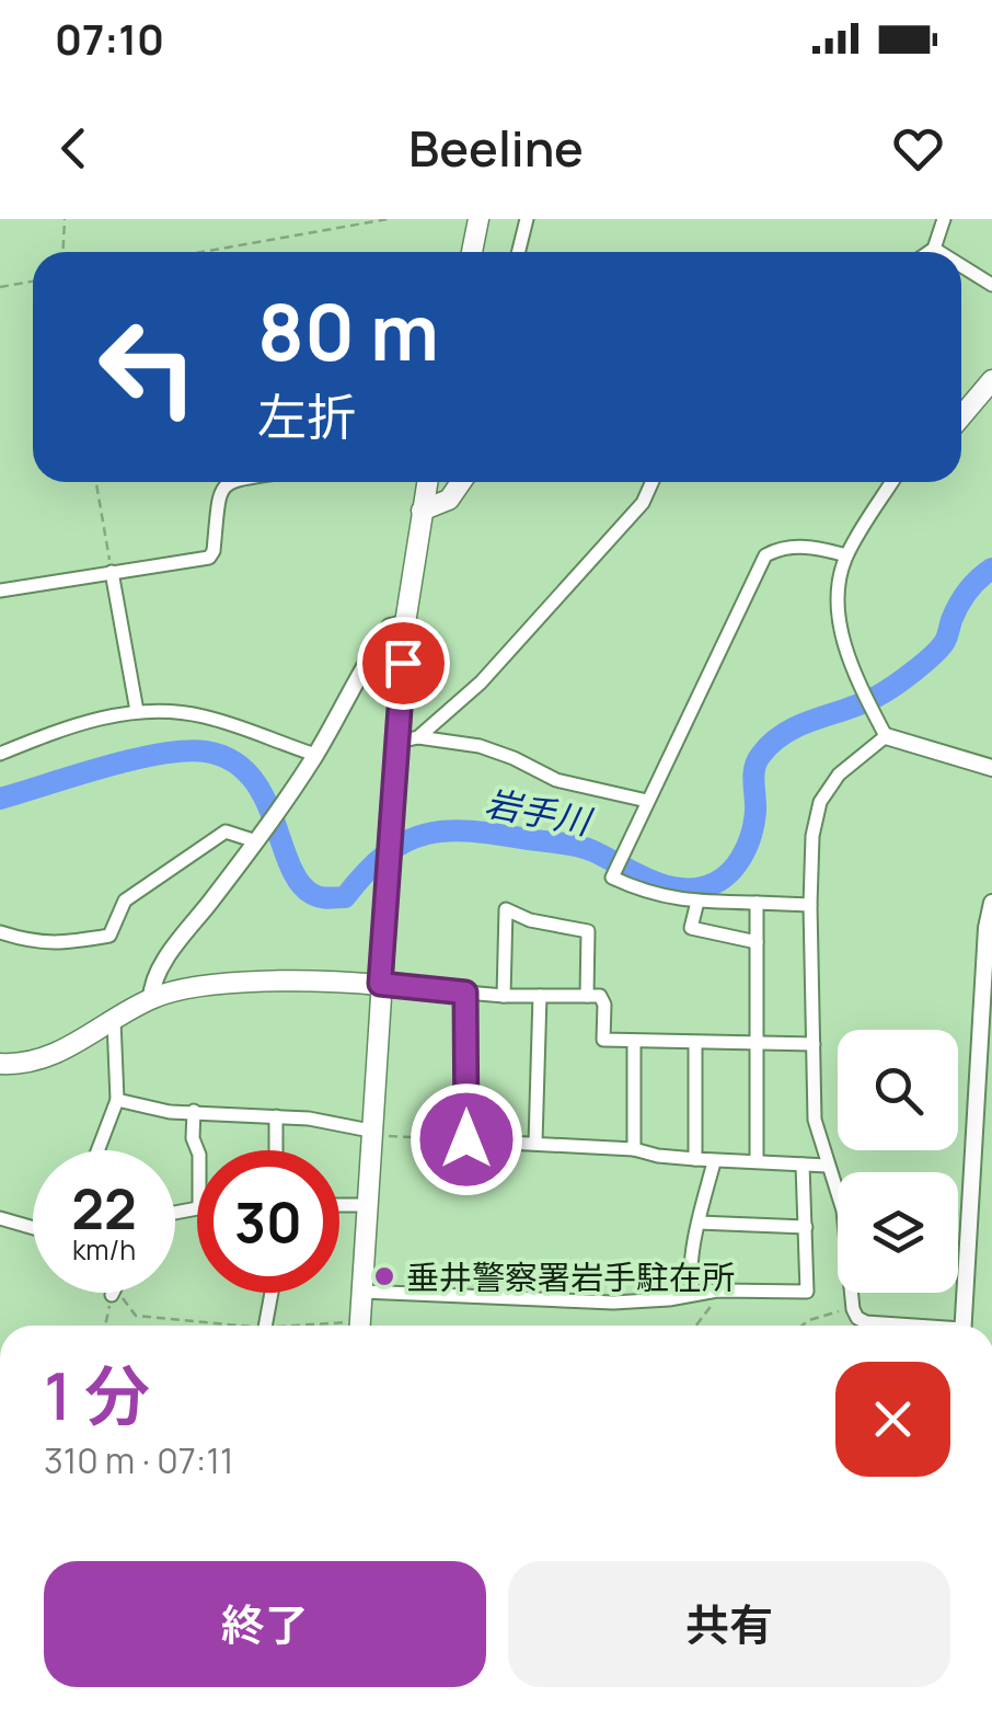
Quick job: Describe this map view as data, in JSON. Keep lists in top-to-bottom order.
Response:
{
  "water": ["岩手川"],
  "places": ["垂井警察署岩手駐在所"],
  "page": {
    "status": "07:10",
    "header": "Beeline",
    "turn": ["80 m", "左折"],
    "speed": "22 km/h",
    "limit": "30",
    "heading": ["1 分", "310 m · 07:11"],
    "buttons": ["終了", "共有"]
  }
}
